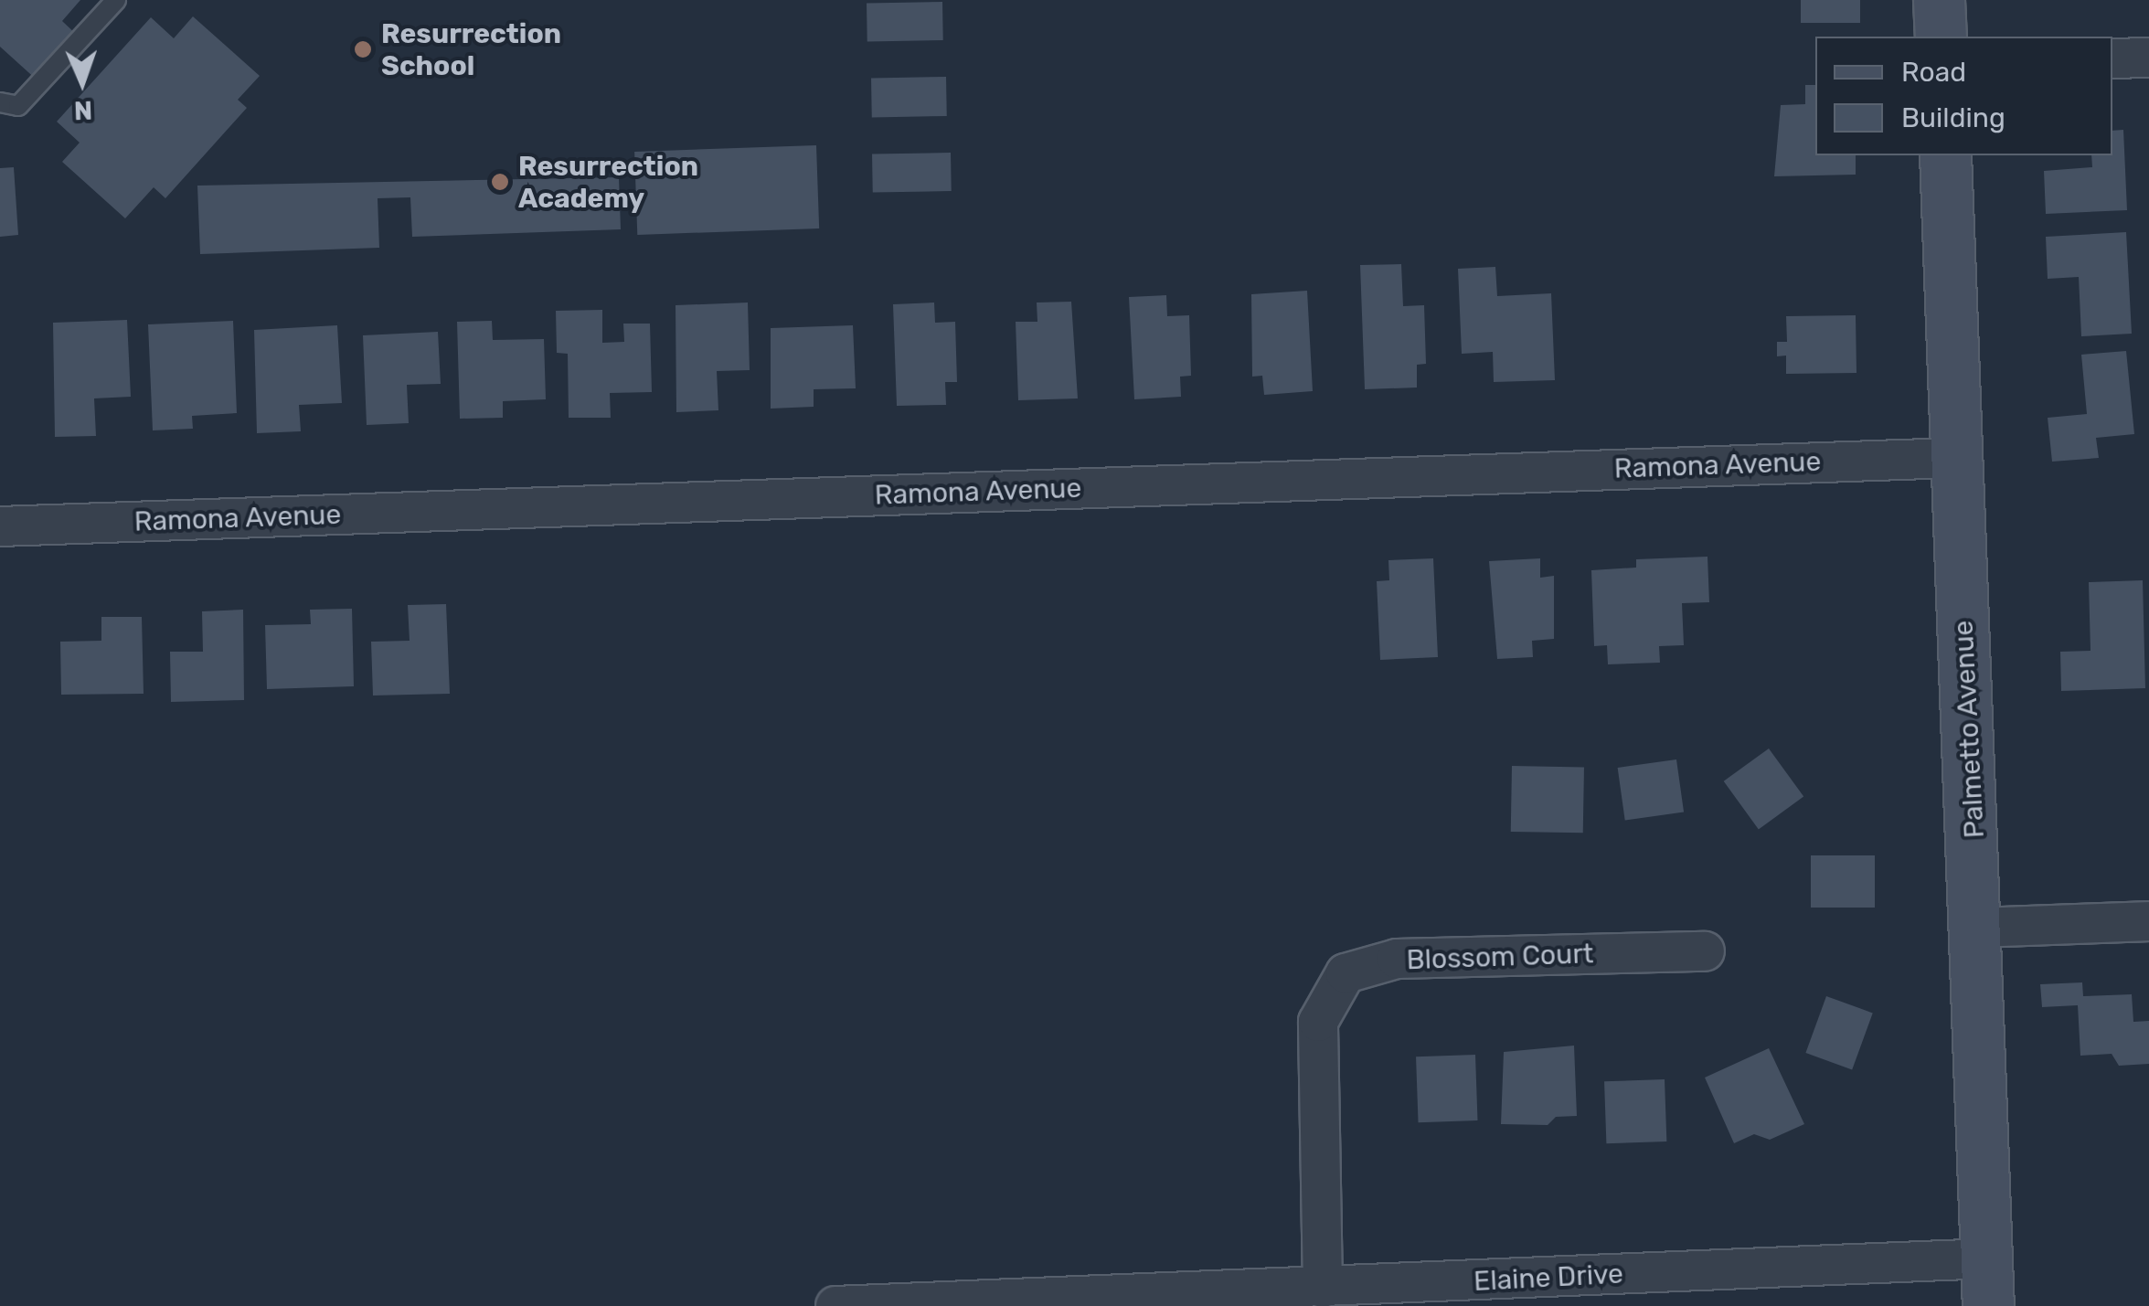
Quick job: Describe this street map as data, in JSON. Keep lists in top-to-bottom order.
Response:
{
  "streets": {
    "street": [
      "Ramona Avenue",
      "Palmetto Avenue",
      "Blossom Court",
      "Elaine Drive"
    ]
  },
  "crossings": [
    ["Ramona Avenue", "Palmetto Avenue"],
    ["Palmetto Avenue", "Elaine Drive"],
    ["Blossom Court", "Elaine Drive"]
  ],
  "places": ["Resurrection School", "Resurrection Academy"],
  "legend": ["Road", "Building"],
  "north": "bottom"
}
